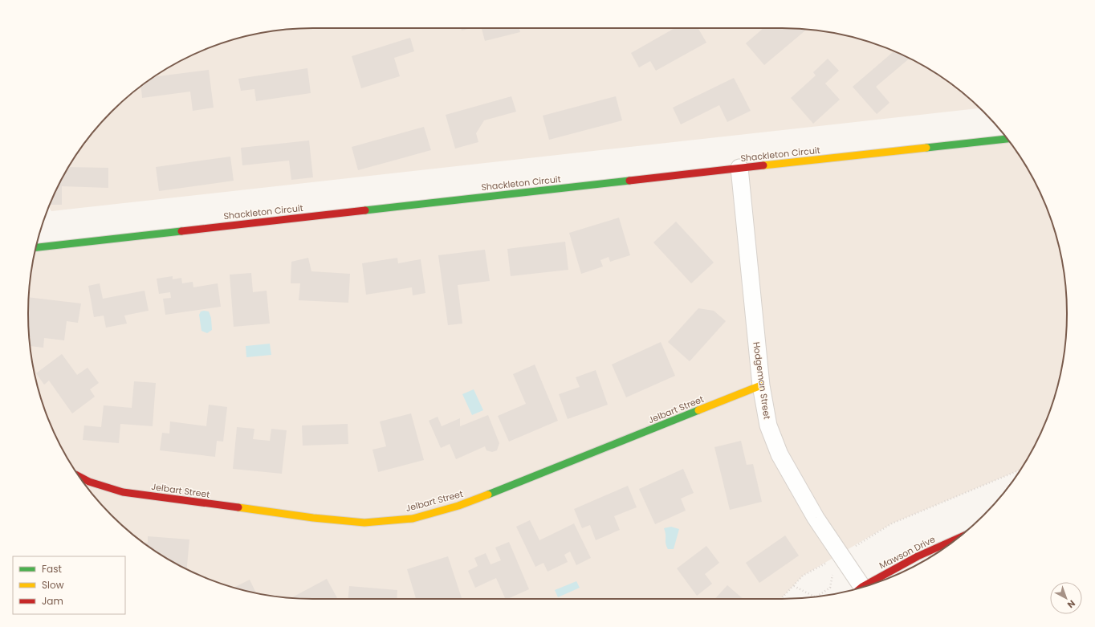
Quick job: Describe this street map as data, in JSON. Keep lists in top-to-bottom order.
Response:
{
  "streets": {
    "street": [
      "Shackleton Circuit",
      "Hodgeman Street",
      "Jelbart Street",
      "Mawson Drive"
    ]
  },
  "crossings": [
    ["Shackleton Circuit", "Hodgeman Street"],
    ["Hodgeman Street", "Jelbart Street"]
  ],
  "legend": ["Fast", "Slow", "Jam"],
  "north": "bottom right"
}
